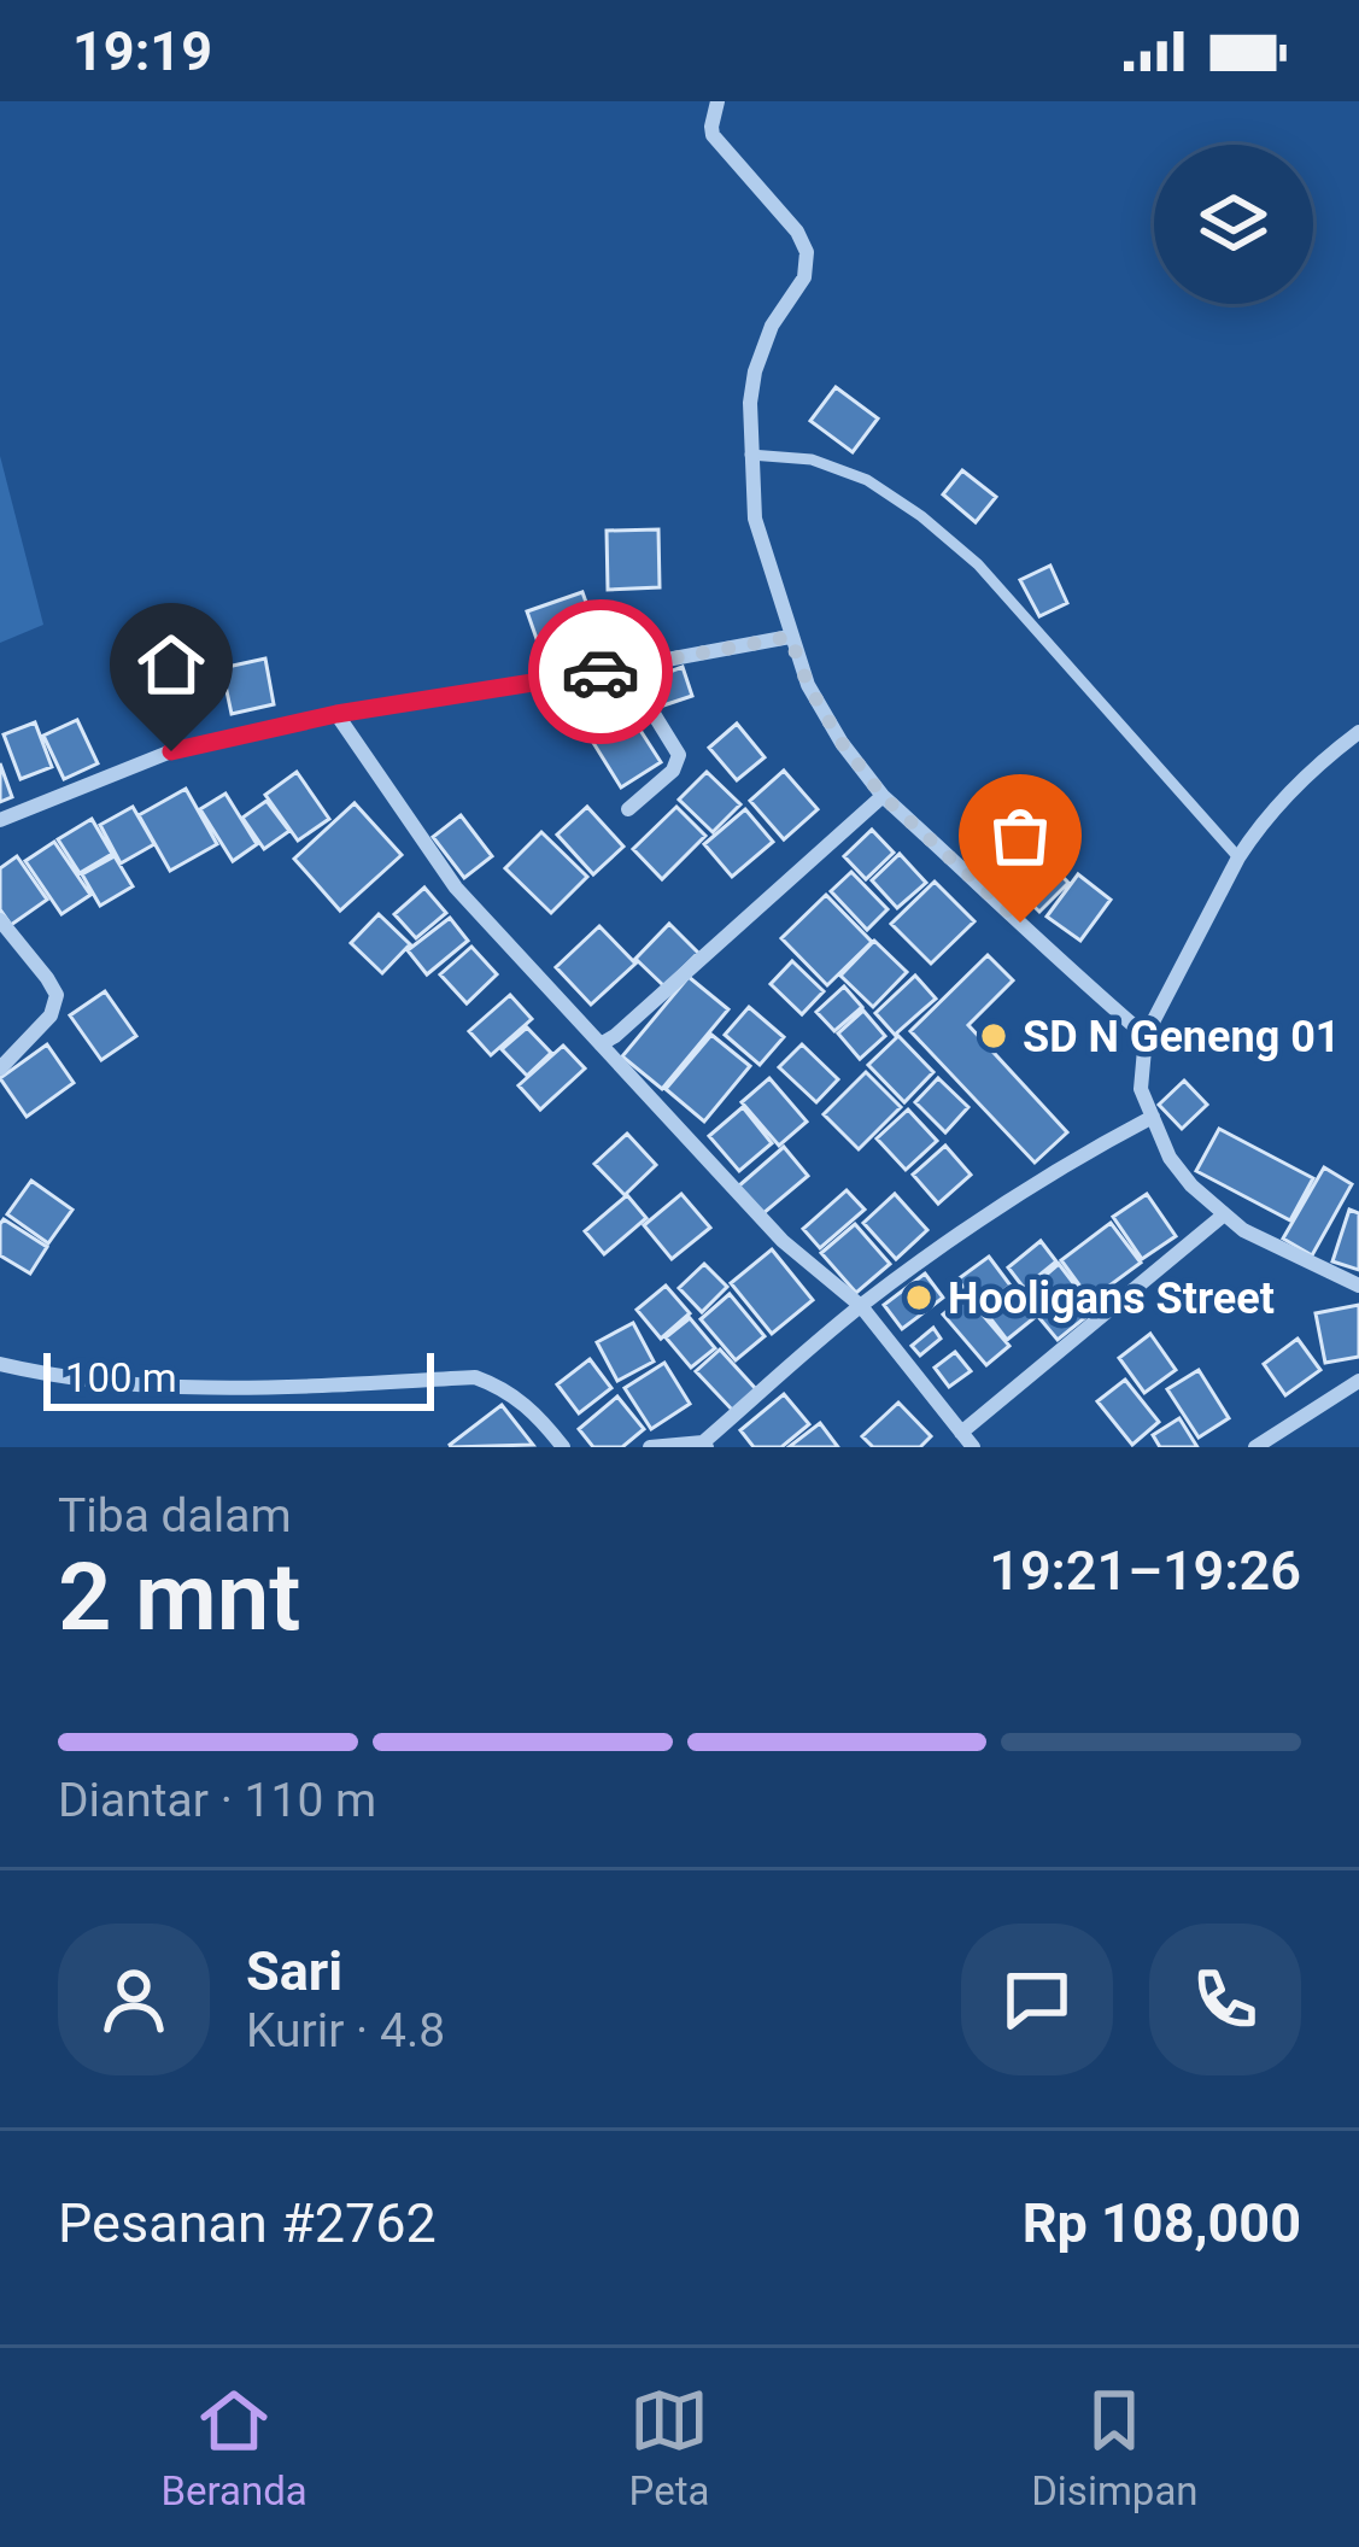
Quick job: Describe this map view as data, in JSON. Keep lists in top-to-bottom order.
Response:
{
  "places": ["SD N Geneng 01", "Hooligans Street"],
  "scale_bar": "100 m",
  "page": {
    "status": "19:19",
    "scale": "100 m",
    "heading": ["2 mnt", "Tiba dalam", "19:21–19:26"],
    "panel": [
      "Sari",
      "Kurir · 4.8",
      "Pesanan #2762",
      "Rp 108,000"
    ],
    "bar": "Diantar · 110 m",
    "tabs": ["Beranda", "Peta", "Disimpan"]
  }
}
